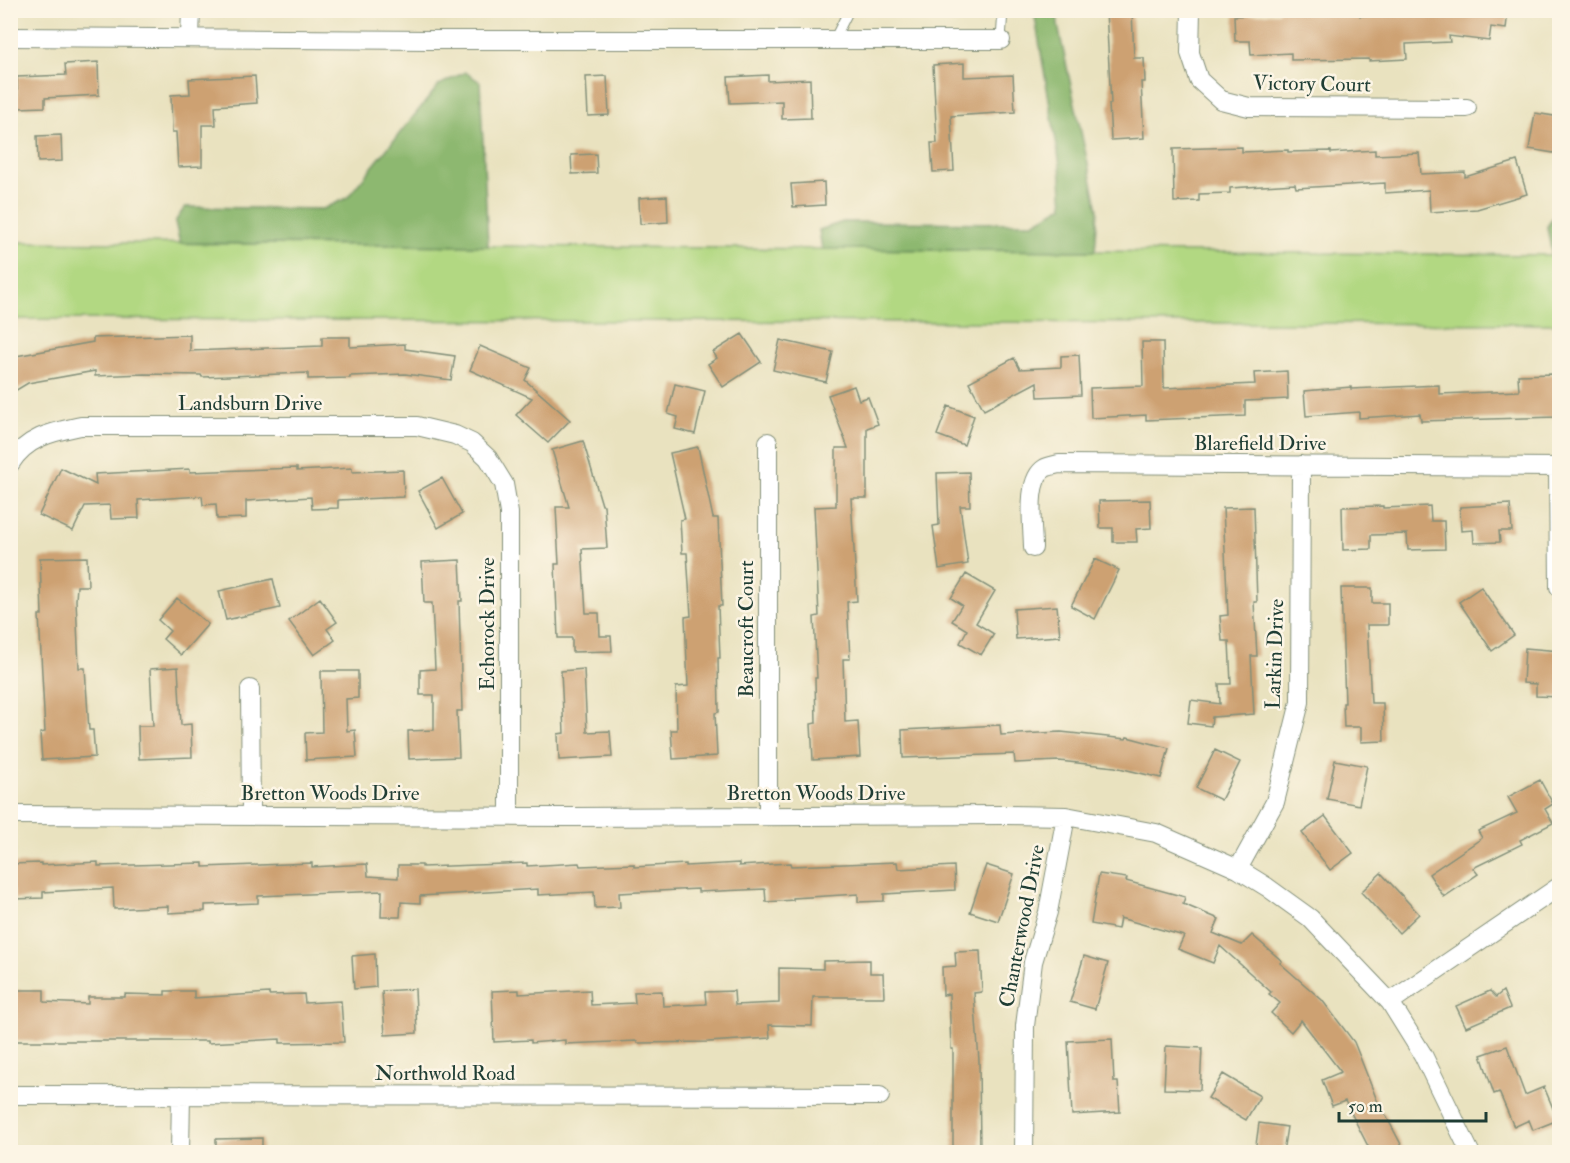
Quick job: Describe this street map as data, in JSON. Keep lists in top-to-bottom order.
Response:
{
  "streets": {
    "street": [
      "Victory Court",
      "Landsburn Drive",
      "Blarefield Drive",
      "Echorock Drive",
      "Beaucroft Court",
      "Larkin Drive",
      "Bretton Woods Drive",
      "Chanterwood Drive",
      "Northwold Road"
    ]
  },
  "crossings": [
    ["Landsburn Drive", "Echorock Drive"],
    ["Blarefield Drive", "Larkin Drive"],
    ["Echorock Drive", "Bretton Woods Drive"],
    ["Beaucroft Court", "Bretton Woods Drive"],
    ["Larkin Drive", "Bretton Woods Drive"],
    ["Bretton Woods Drive", "Chanterwood Drive"]
  ],
  "scale_bar": "50 m"
}
